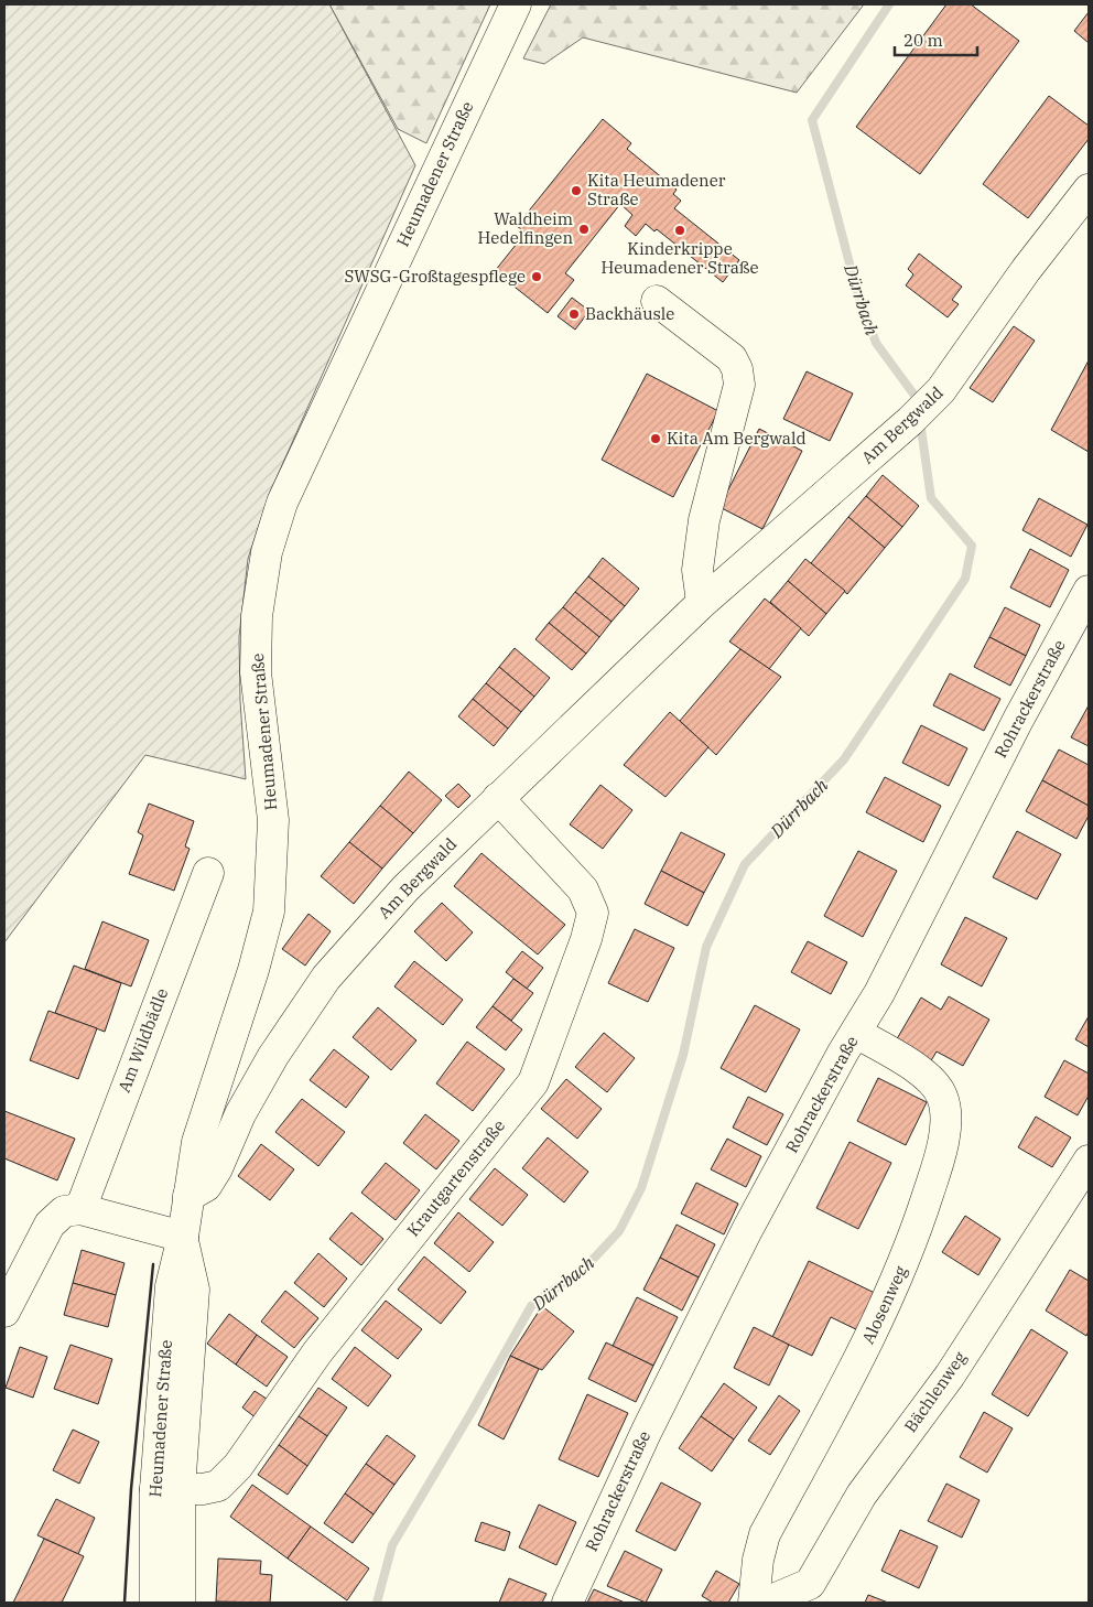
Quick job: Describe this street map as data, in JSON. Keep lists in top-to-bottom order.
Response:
{
  "streets": {
    "street": [
      "Heumadener Straße",
      "Am Bergwald",
      "Rohrackerstraße",
      "Am Wildbädle",
      "Krautgartenstraße",
      "Alosenweg",
      "Bächlenweg"
    ]
  },
  "crossings": [
    ["Heumadener Straße", "Am Bergwald"],
    ["Heumadener Straße", "Krautgartenstraße"],
    ["Am Bergwald", "Krautgartenstraße"],
    ["Rohrackerstraße", "Alosenweg"]
  ],
  "water": ["Dürrbach"],
  "places": [
    "Kita Heumadener Straße",
    "Waldheim Hedelfingen",
    "Kinderkrippe Heumadener Straße",
    "SWSG-Großtagespflege",
    "Backhäusle",
    "Kita Am Bergwald"
  ],
  "scale_bar": "20 m"
}
